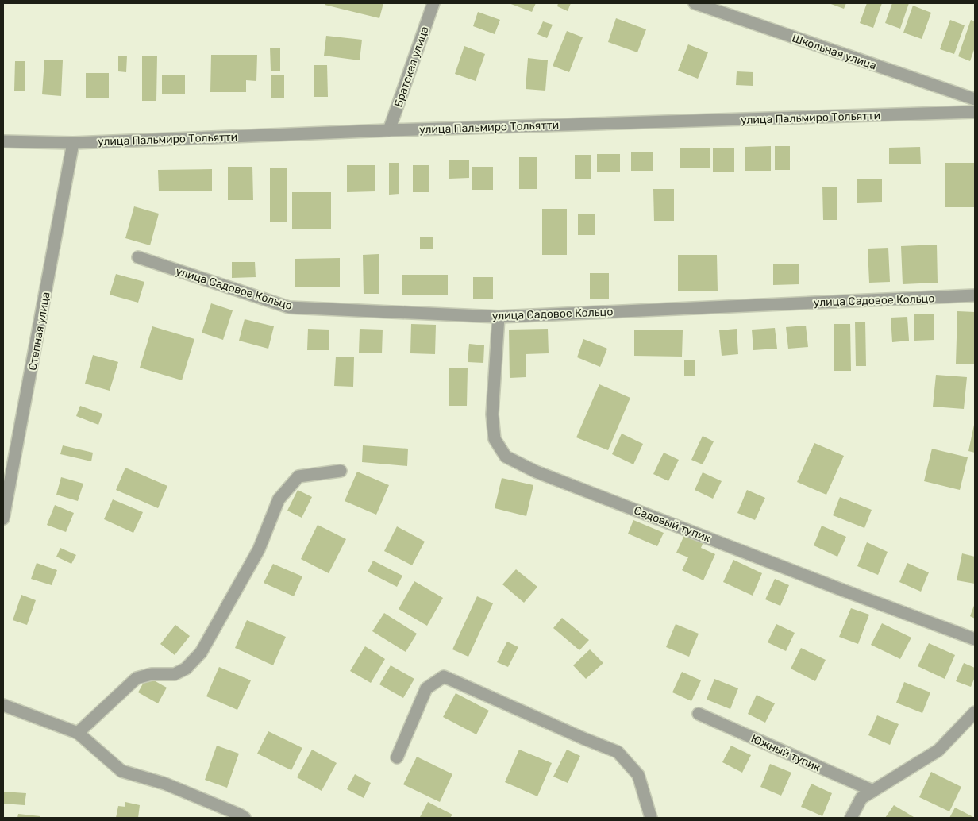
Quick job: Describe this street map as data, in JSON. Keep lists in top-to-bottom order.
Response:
{
  "streets": {
    "street": [
      "Школьная улица",
      "Братская улица",
      "улица Пальмиро Тольятти",
      "улица Садовое Кольцо",
      "Степная улица",
      "Садовый тупик",
      "Южный тупик"
    ]
  },
  "crossings": [
    ["Братская улица", "улица Пальмиро Тольятти"],
    ["улица Пальмиро Тольятти", "Степная улица"],
    ["улица Садовое Кольцо", "Садовый тупик"]
  ]
}
